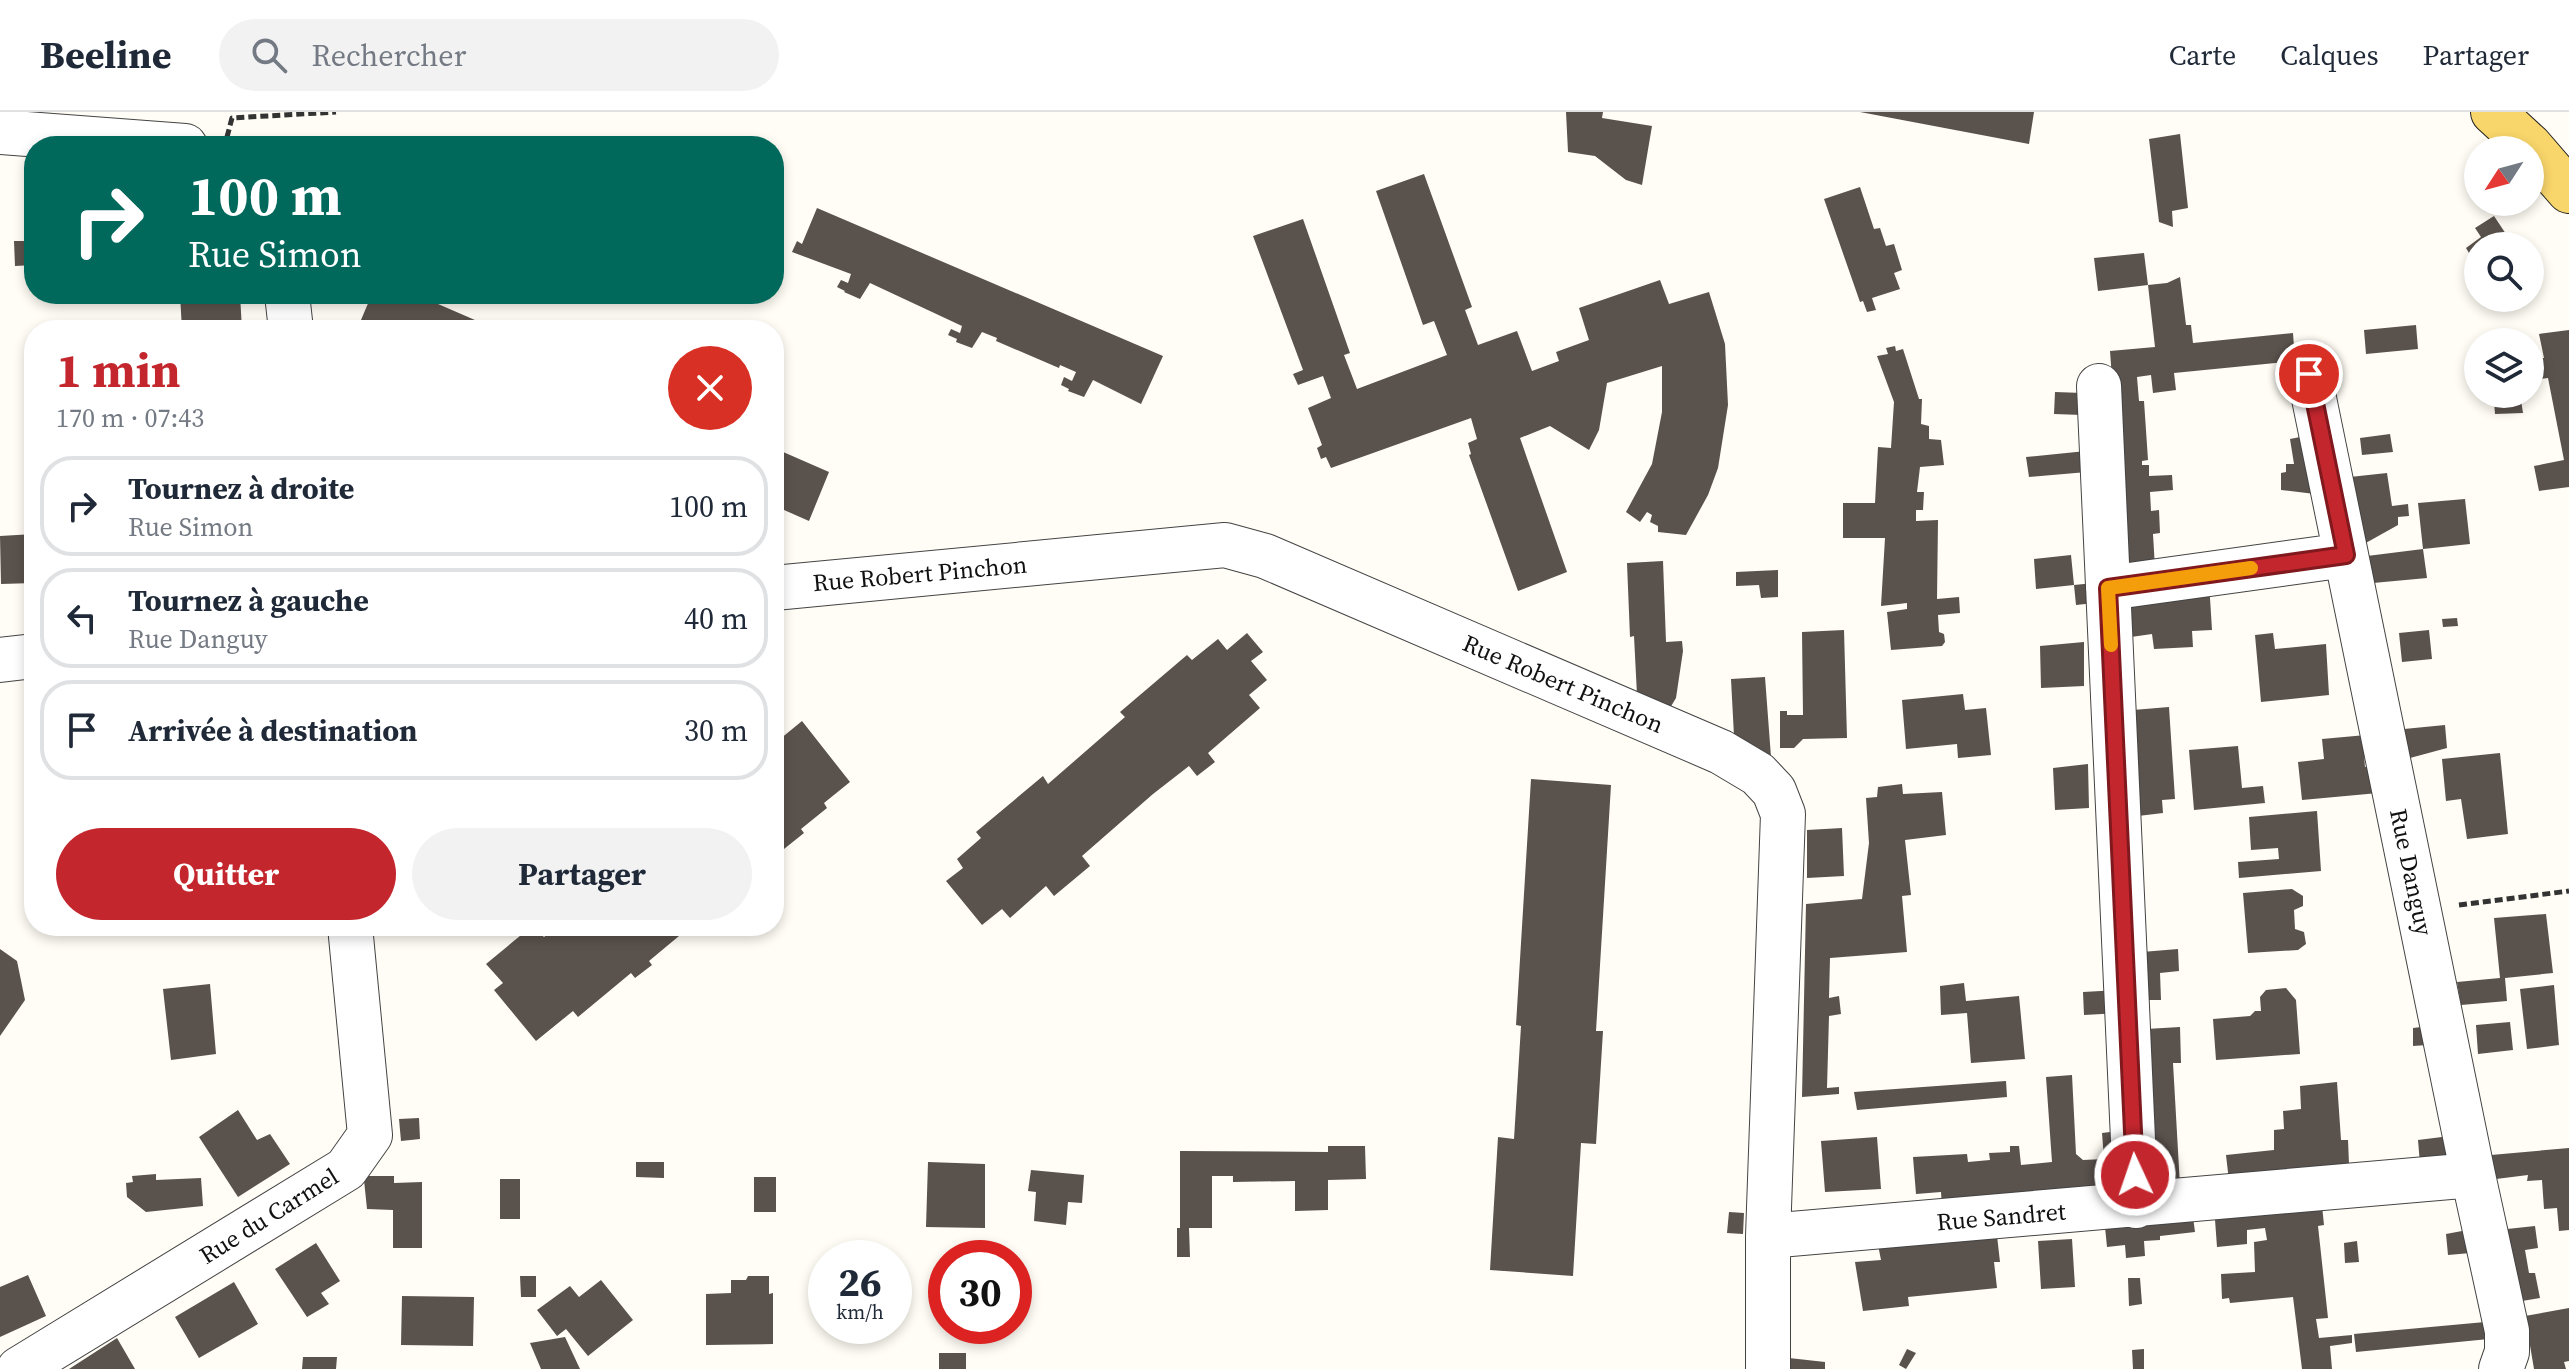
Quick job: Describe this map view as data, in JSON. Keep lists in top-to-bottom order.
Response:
{
  "streets": {
    "street": [
      "Rue Robert Pinchon",
      "Rue Danguy",
      "Rue du Carmel",
      "Rue Sandret"
    ]
  },
  "crossings": [
    ["Rue Robert Pinchon", "Rue Sandret"],
    ["Rue Danguy", "Rue Sandret"]
  ],
  "north": "bottom left",
  "page": {
    "header": "Beeline",
    "search": "Rechercher",
    "nav": ["Carte", "Calques", "Partager"],
    "turn": ["100 m", "Rue Simon"],
    "heading": ["1 min", "170 m · 07:43"],
    "list": [
      {
        "name": "Tournez à droite",
        "note": "Rue Simon",
        "value": "100 m"
      },
      {
        "name": "Tournez à gauche",
        "note": "Rue Danguy",
        "value": "40 m"
      },
      {
        "name": "Arrivée à destination",
        "value": "30 m"
      }
    ],
    "buttons": ["Quitter", "Partager"],
    "speed": "26 km/h",
    "limit": "30"
  }
}
